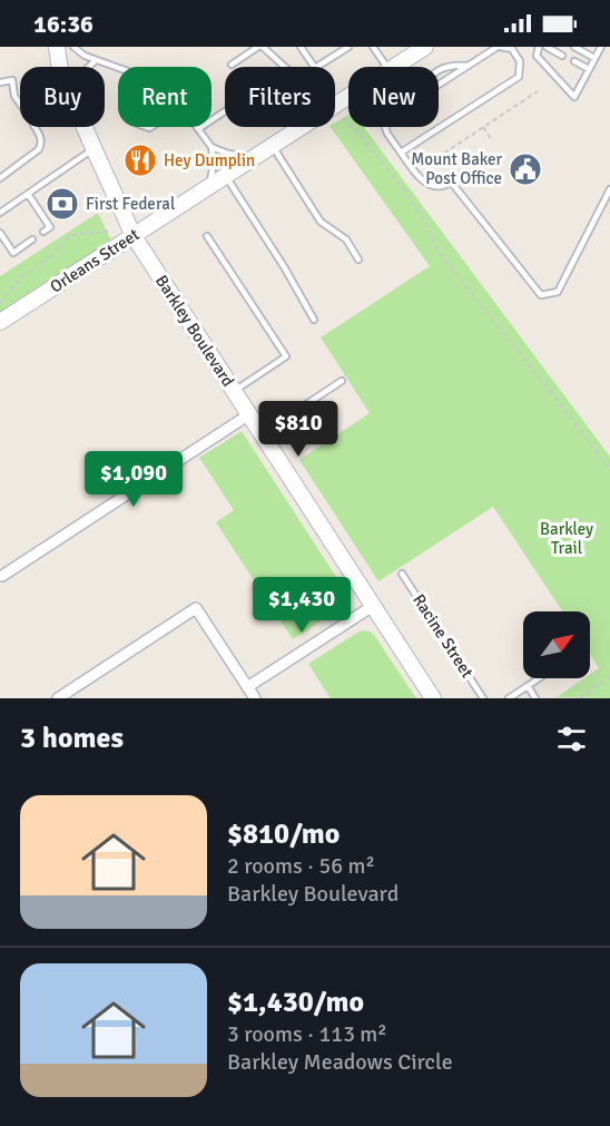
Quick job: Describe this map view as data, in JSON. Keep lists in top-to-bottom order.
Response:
{
  "streets": {
    "main road": ["Orleans Street", "Barkley Boulevard"],
    "lane": ["Racine Street"]
  },
  "crossings": [
    ["Orleans Street", "Barkley Boulevard"]
  ],
  "parks": ["Barkley Trail"],
  "places": {
    "restaurant": ["Hey Dumplin"],
    "public building": ["Mount Baker Post Office"],
    "bank": ["First Federal"]
  },
  "north": "top right",
  "page": {
    "status": "16:36",
    "chip": [
      "Buy",
      "Rent",
      "Filters",
      "New"
    ],
    "price": ["$810", "$1,090", "$1,430"],
    "heading": "3 homes",
    "list": [
      {
        "name": "$810/mo",
        "note": "2 rooms · 56 m² · Barkley Boulevard"
      },
      {
        "name": "$1,430/mo",
        "note": "3 rooms · 113 m² · Barkley Meadows Circle"
      }
    ]
  }
}
